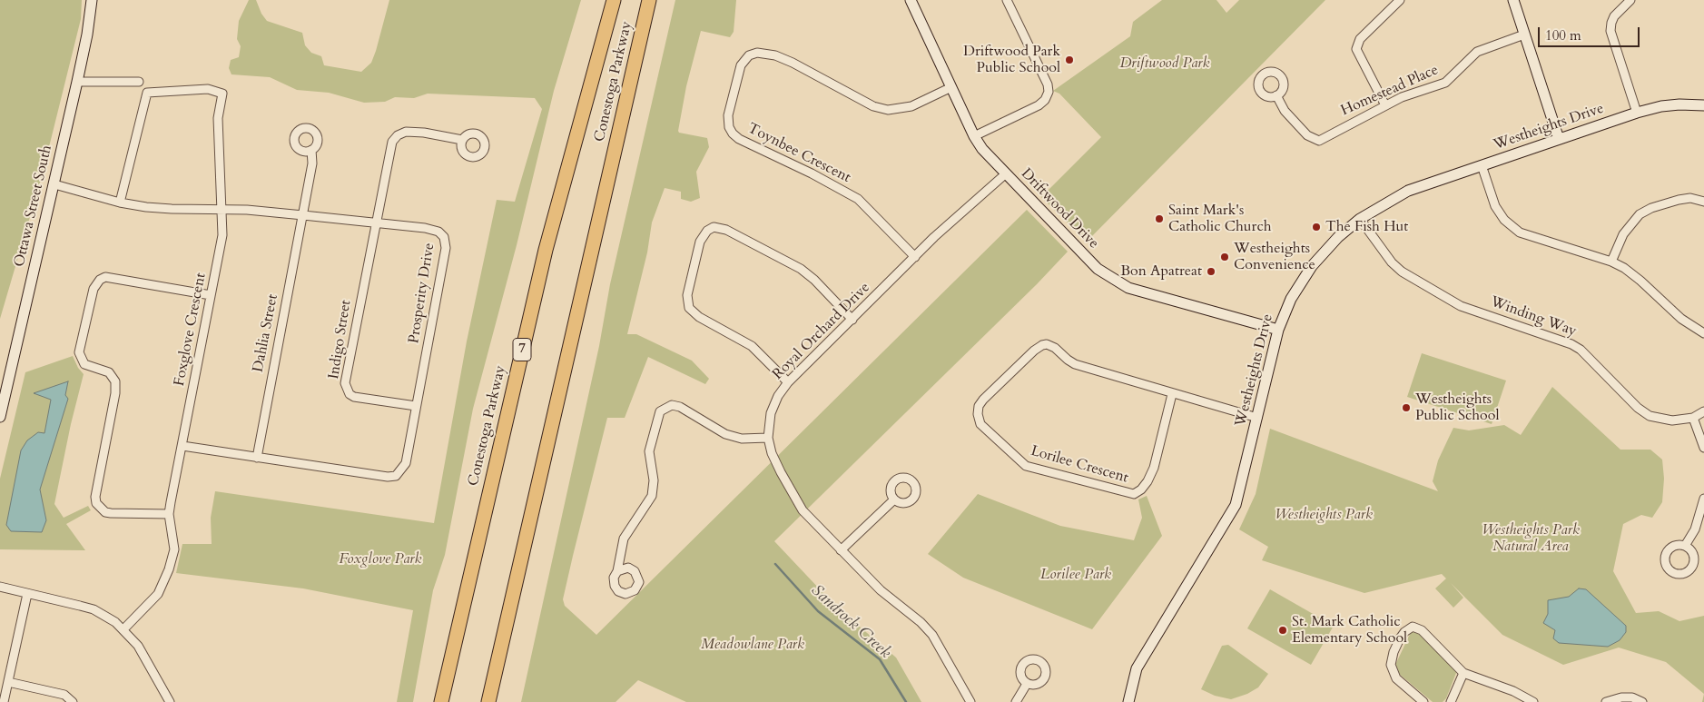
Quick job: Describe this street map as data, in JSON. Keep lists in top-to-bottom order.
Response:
{
  "streets": {
    "highway": ["Conestoga Parkway", "7"],
    "street": [
      "Homestead Place",
      "Westheights Drive",
      "Toynbee Crescent",
      "Ottawa Street South",
      "Driftwood Drive",
      "Prosperity Drive",
      "Winding Way",
      "Foxglove Crescent",
      "Royal Orchard Drive",
      "Dahlia Street",
      "Indigo Street",
      "Lorilee Crescent"
    ]
  },
  "crossings": [
    ["Westheights Drive", "Driftwood Drive"],
    ["Westheights Drive", "Winding Way"],
    ["Westheights Drive", "Lorilee Crescent"],
    ["Toynbee Crescent", "Driftwood Drive"],
    ["Toynbee Crescent", "Royal Orchard Drive"],
    ["Ottawa Street South", "Prosperity Drive"],
    ["Driftwood Drive", "Royal Orchard Drive"],
    ["Prosperity Drive", "Foxglove Crescent"],
    ["Prosperity Drive", "Dahlia Street"],
    ["Prosperity Drive", "Indigo Street"]
  ],
  "water": ["Sandrock Creek"],
  "parks": [
    "Driftwood Park",
    "Westheights Park",
    "Westheights Park Natural Area",
    "Foxglove Park",
    "Lorilee Park",
    "Meadowlane Park"
  ],
  "places": [
    "Driftwood Park Public School",
    "Saint Mark's Catholic Church",
    "The Fish Hut",
    "Westheights Convenience",
    "Bon Apatreat",
    "Westheights Public School",
    "St. Mark Catholic Elementary School"
  ],
  "scale_bar": "100 m"
}
